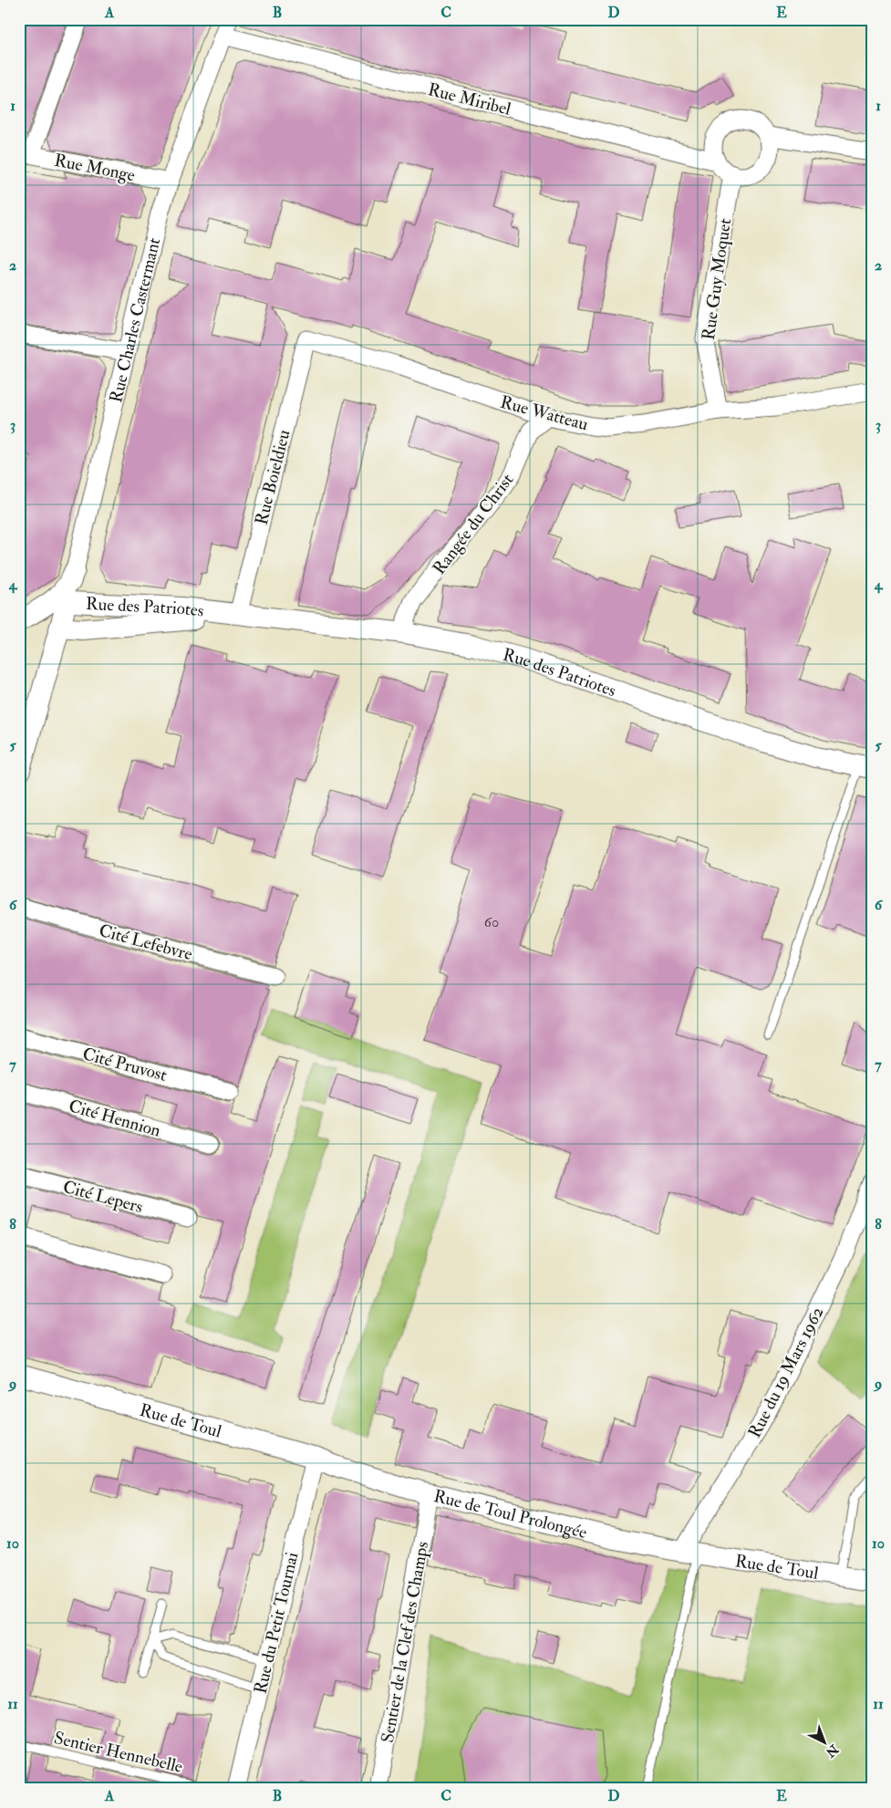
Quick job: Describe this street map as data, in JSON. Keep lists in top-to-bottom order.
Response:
{
  "streets": {
    "street": [
      "Rue Miribel",
      "Rue Monge",
      "Rue Guy Moquet",
      "Rue Charles Castermant",
      "Rue Watteau",
      "Rue Boieldieu",
      "Rangée du Christ",
      "Rue des Patriotes",
      "Cité Lefebvre",
      "Cité Pruvost",
      "Cité Hennion",
      "Cité Lepers",
      "Rue du 19 Mars 1962",
      "Rue de Toul",
      "Rue de Toul Prolongée",
      "Rue du Petit Tournai",
      "Sentier de la Clef des Champs"
    ],
    "lane": ["Sentier Hennebelle"]
  },
  "crossings": [
    ["Rue Miribel", "Rue Guy Moquet"],
    ["Rue Miribel", "Rue Charles Castermant"],
    ["Rue Monge", "Rue Charles Castermant"],
    ["Rue Guy Moquet", "Rue Watteau"],
    ["Rue Watteau", "Rue Boieldieu"],
    ["Rue Watteau", "Rangée du Christ"],
    ["Rue Boieldieu", "Rue des Patriotes"],
    ["Rangée du Christ", "Rue des Patriotes"],
    ["Rue du 19 Mars 1962", "Rue de Toul"],
    ["Rue du 19 Mars 1962", "Rue de Toul Prolongée"],
    ["Rue de Toul", "Rue de Toul Prolongée"],
    ["Rue de Toul", "Rue du Petit Tournai"],
    ["Rue de Toul Prolongée", "Sentier de la Clef des Champs"]
  ],
  "house_numbers": ["60"],
  "north": "bottom right",
  "grid": {
    "columns": [
      "A",
      "B",
      "C",
      "D",
      "E"
    ],
    "rows": [
      "1",
      "2",
      "3",
      "4",
      "5",
      "6",
      "7",
      "8",
      "9",
      "10",
      "11"
    ]
  }
}
